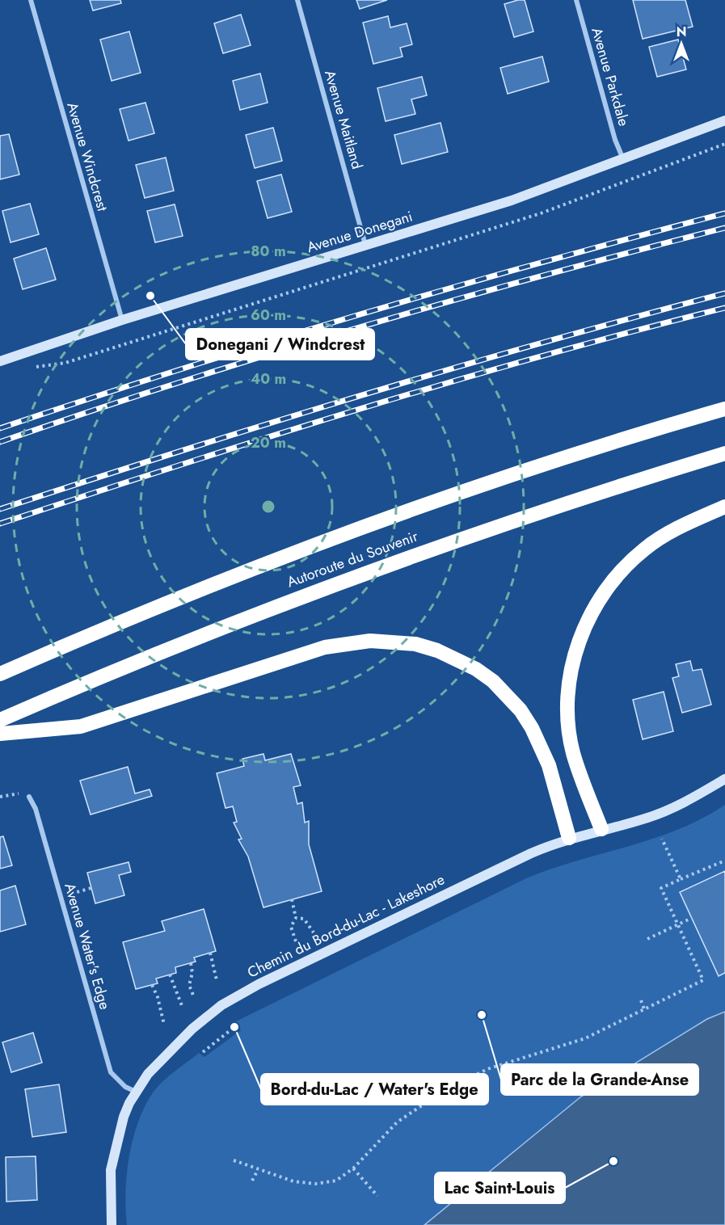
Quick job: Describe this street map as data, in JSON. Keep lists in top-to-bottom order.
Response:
{
  "streets": {
    "highway": ["Autoroute du Souvenir"],
    "street": [
      "Avenue Parkdale",
      "Avenue Maitland",
      "Avenue Windcrest",
      "Avenue Donegani",
      "Chemin du Bord-du-Lac - Lakeshore",
      "Avenue Water's Edge"
    ]
  },
  "crossings": [
    ["Avenue Parkdale", "Avenue Donegani"],
    ["Avenue Maitland", "Avenue Donegani"],
    ["Avenue Windcrest", "Avenue Donegani"],
    ["Chemin du Bord-du-Lac - Lakeshore", "Avenue Water's Edge"]
  ],
  "places": [
    "Donegani / Windcrest",
    "Parc de la Grande-Anse",
    "Bord-du-Lac / Water's Edge",
    "Lac Saint-Louis"
  ],
  "north": "top",
  "rings": [
    "80 m",
    "60 m",
    "40 m",
    "20 m"
  ]
}
